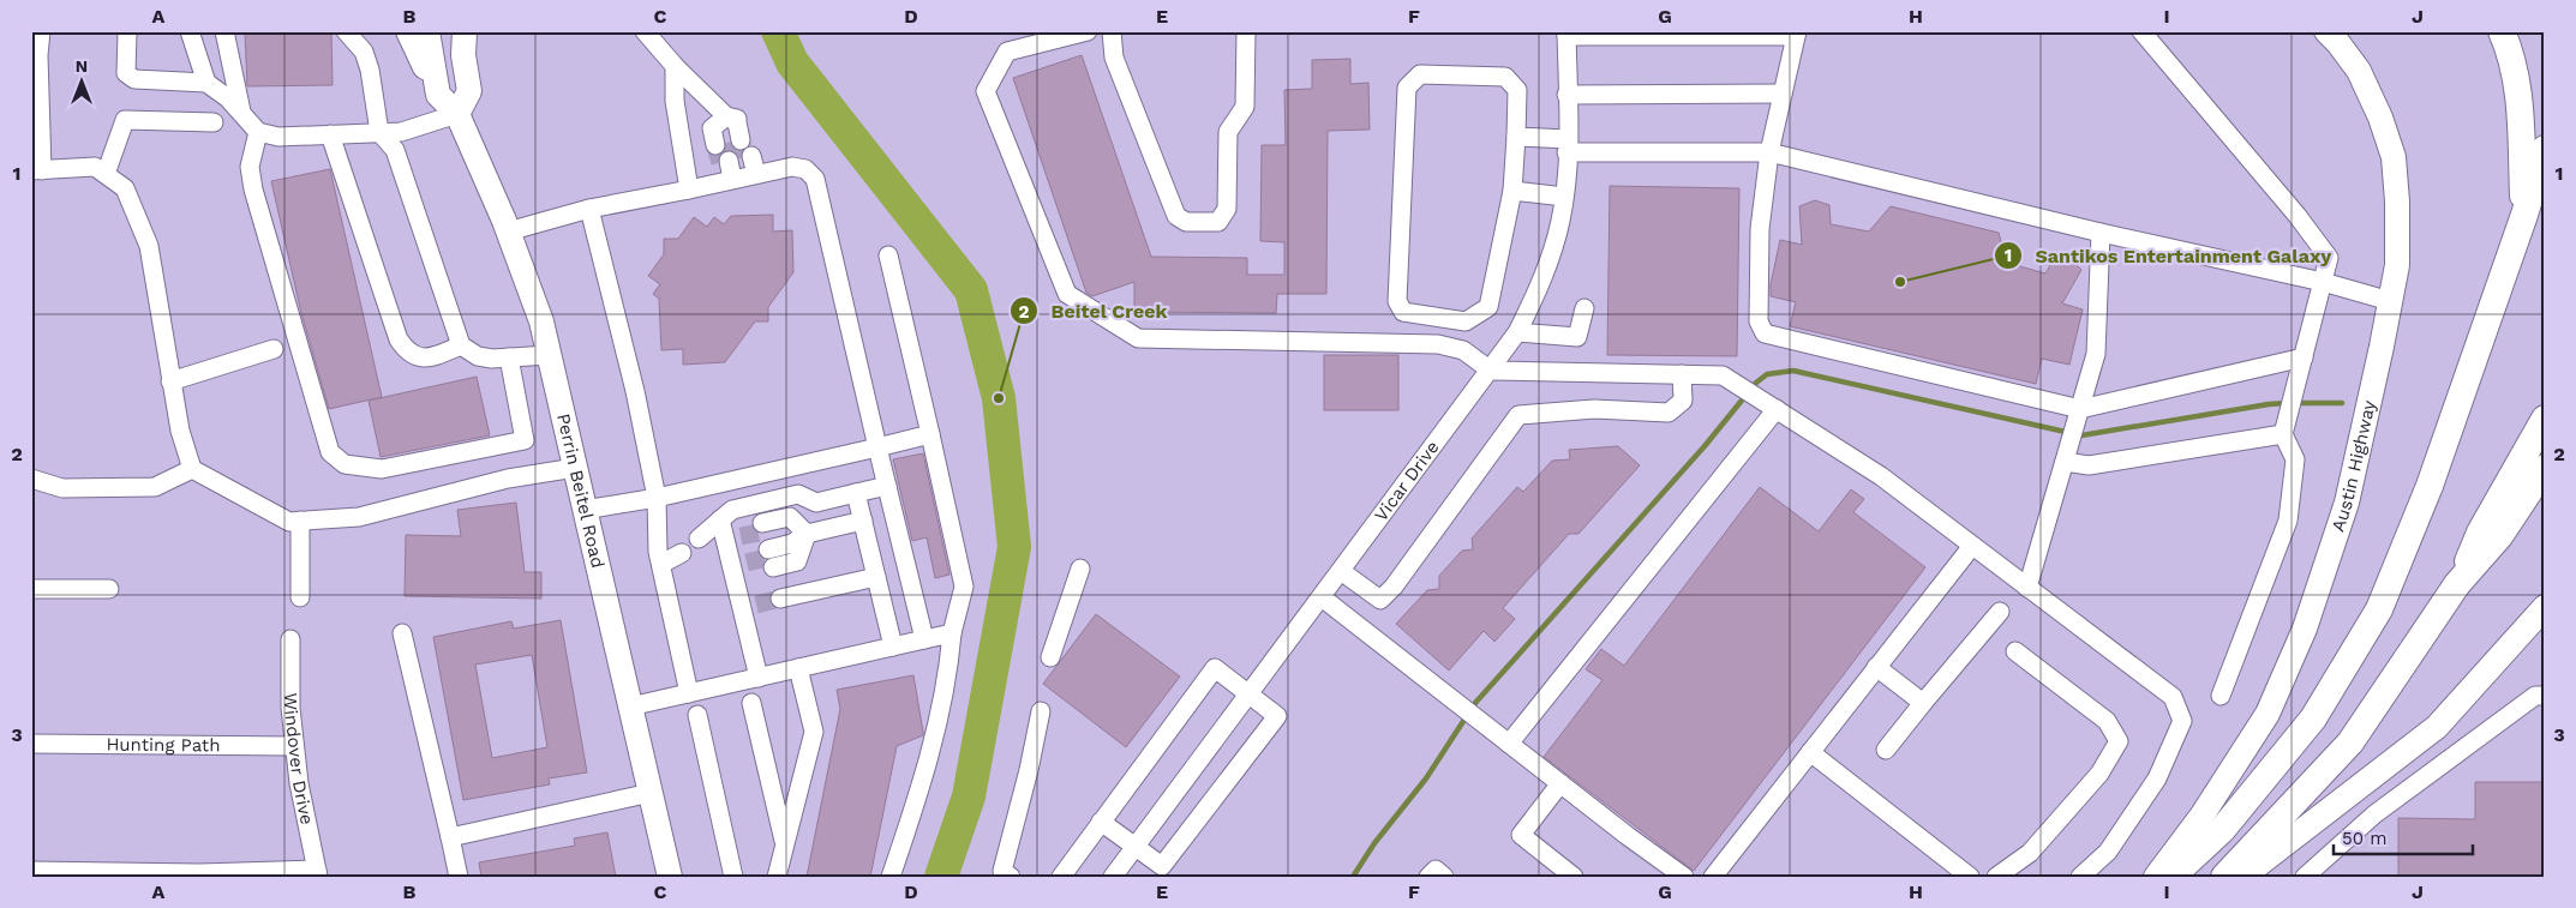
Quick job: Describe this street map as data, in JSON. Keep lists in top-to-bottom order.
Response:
{
  "streets": {
    "main road": ["Austin Highway", "Perrin Beitel Road"],
    "street": ["Vicar Drive", "Hunting Path", "Windover Drive"]
  },
  "crossings": [
    ["Hunting Path", "Windover Drive"]
  ],
  "places": ["Santikos Entertainment Galaxy", "Beitel Creek"],
  "scale_bar": "50 m",
  "north": "top",
  "grid": {
    "columns": [
      "A",
      "B",
      "C",
      "D",
      "E",
      "F",
      "G",
      "H",
      "I",
      "J"
    ],
    "rows": ["1", "2", "3"]
  }
}
